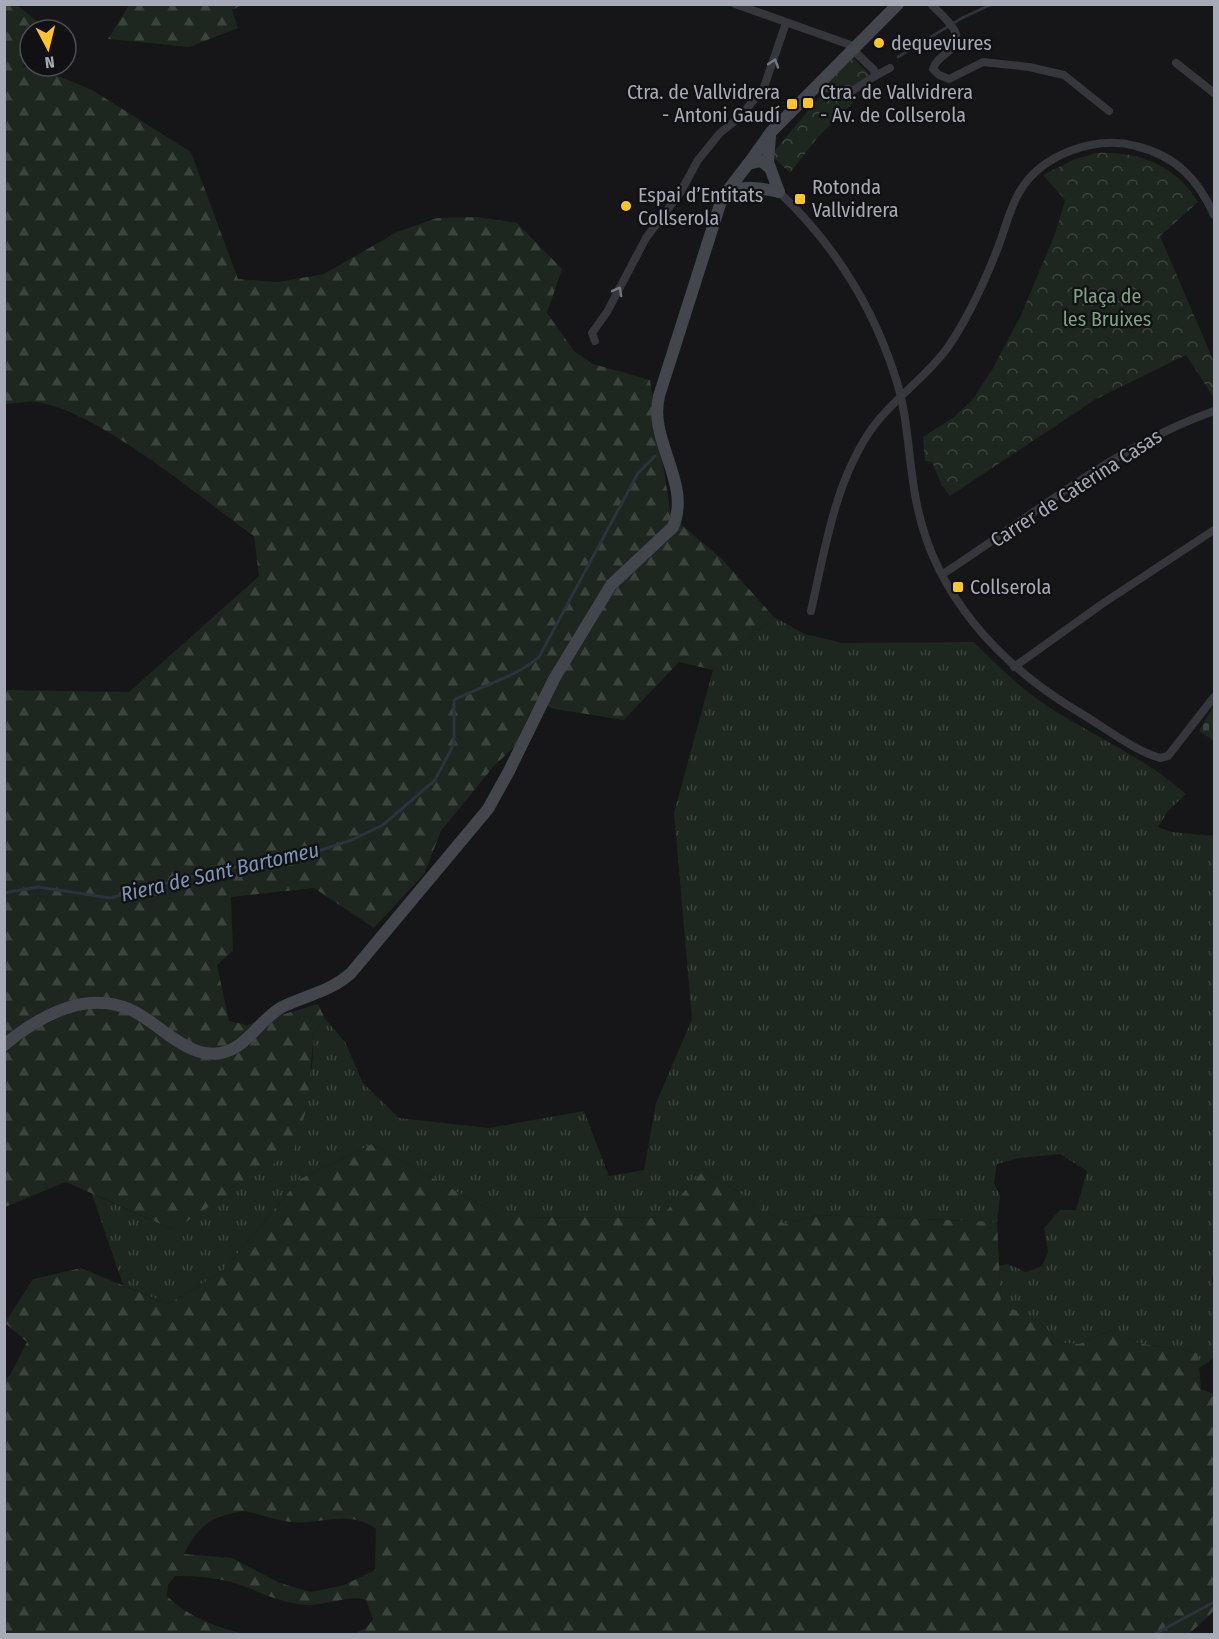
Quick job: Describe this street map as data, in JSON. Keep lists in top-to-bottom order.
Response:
{
  "streets": {
    "street": ["Carrer de Caterina Casas"]
  },
  "water": ["Riera de Sant Bartomeu"],
  "parks": ["Plaça de les Bruixes"],
  "places": {
    "other": ["dequeviures", "Espai d’Entitats Collserola"],
    "transit": [
      "Ctra. de Vallvidrera - Av. de Collserola",
      "Ctra. de Vallvidrera - Antoni Gaudí",
      "Rotonda Vallvidrera",
      "Collserola"
    ]
  },
  "north": "bottom"
}
